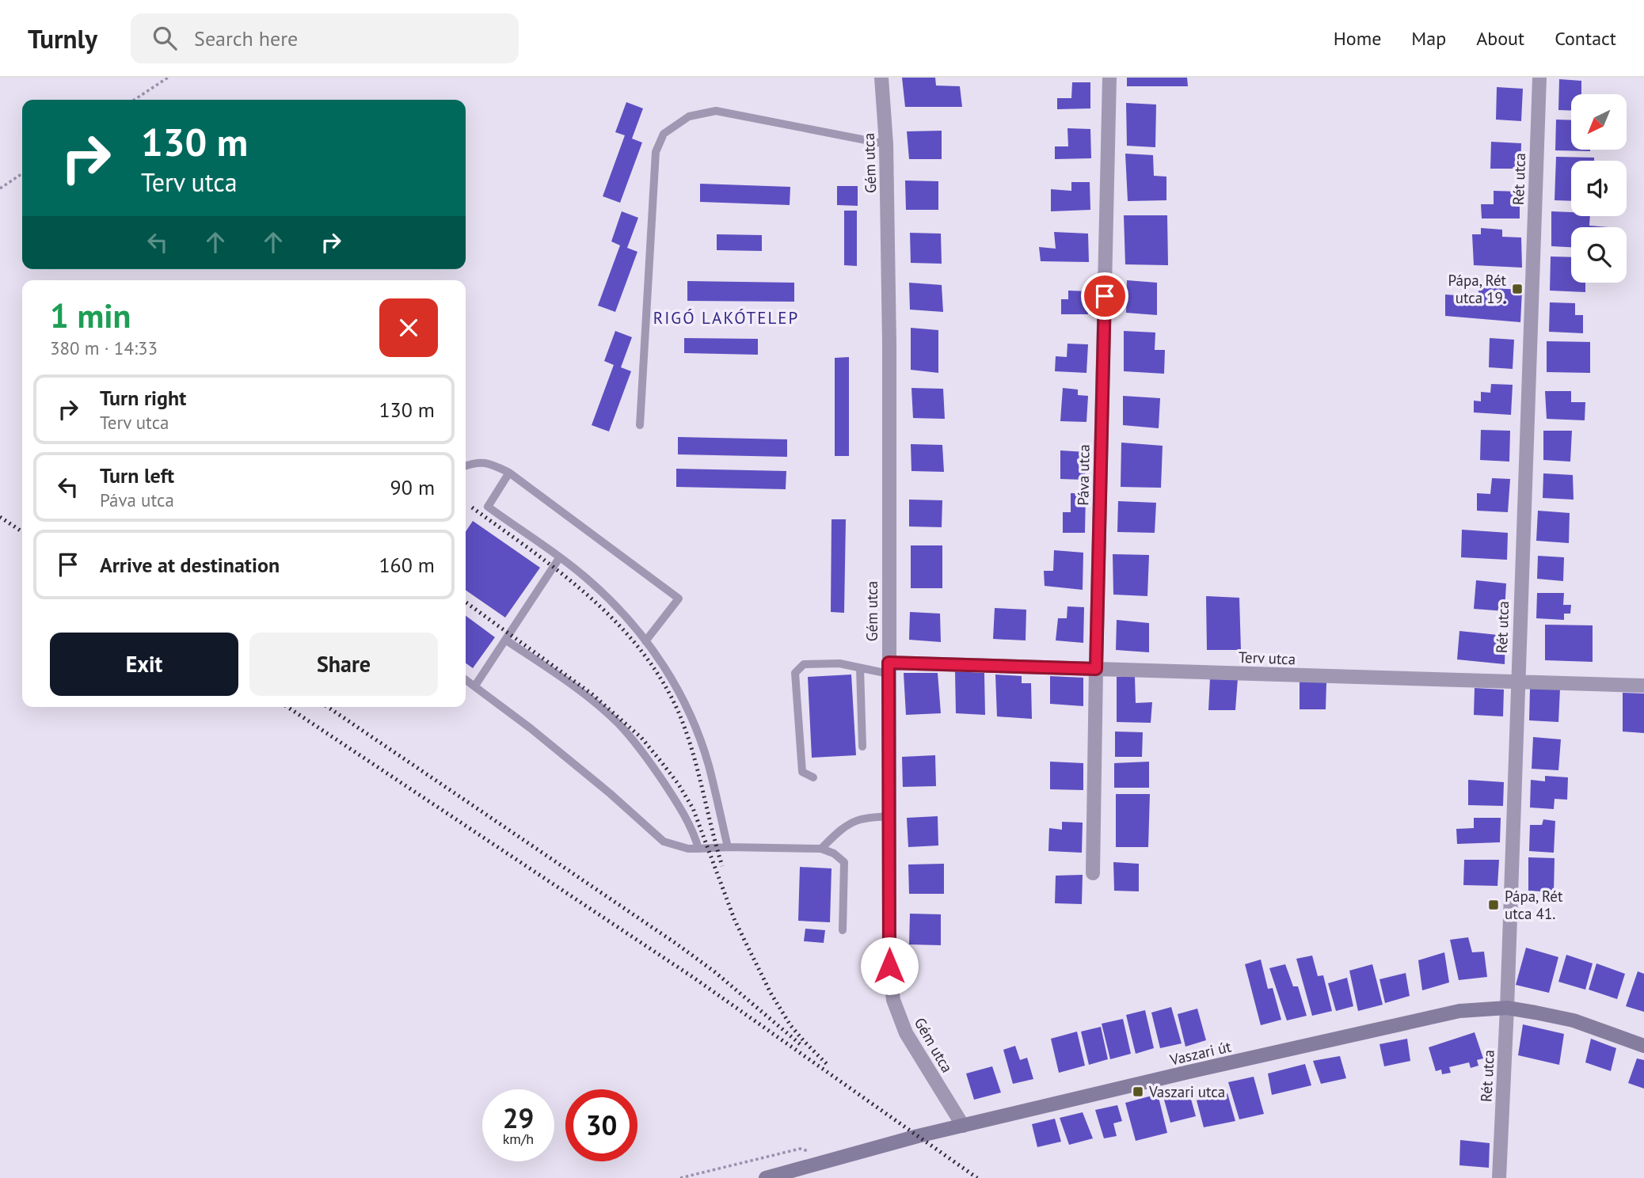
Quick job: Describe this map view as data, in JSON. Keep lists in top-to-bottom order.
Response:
{
  "streets": {
    "main road": ["Vaszari út"],
    "street": [
      "Gém utca",
      "Rét utca",
      "Páva utca",
      "Terv utca"
    ]
  },
  "crossings": [
    ["Gém utca", "Terv utca"],
    ["Gém utca", "Vaszari út"],
    ["Rét utca", "Terv utca"],
    ["Rét utca", "Vaszari út"],
    ["Páva utca", "Terv utca"]
  ],
  "districts": ["RIGÓ LAKÓTELEP"],
  "places": {
    "transit": ["Pápa, Rét utca 19.", "Pápa, Rét utca 41.", "Vaszari utca"]
  },
  "north": "bottom left",
  "page": {
    "header": "Turnly",
    "search": "Search here",
    "nav": [
      "Home",
      "Map",
      "About",
      "Contact"
    ],
    "turn": ["130 m", "Terv utca"],
    "heading": ["1 min", "380 m · 14:33"],
    "list": [
      {
        "name": "Turn right",
        "note": "Terv utca",
        "value": "130 m"
      },
      {
        "name": "Turn left",
        "note": "Páva utca",
        "value": "90 m"
      },
      {
        "name": "Arrive at destination",
        "value": "160 m"
      }
    ],
    "buttons": ["Exit", "Share"],
    "speed": "29 km/h",
    "limit": "30"
  }
}
